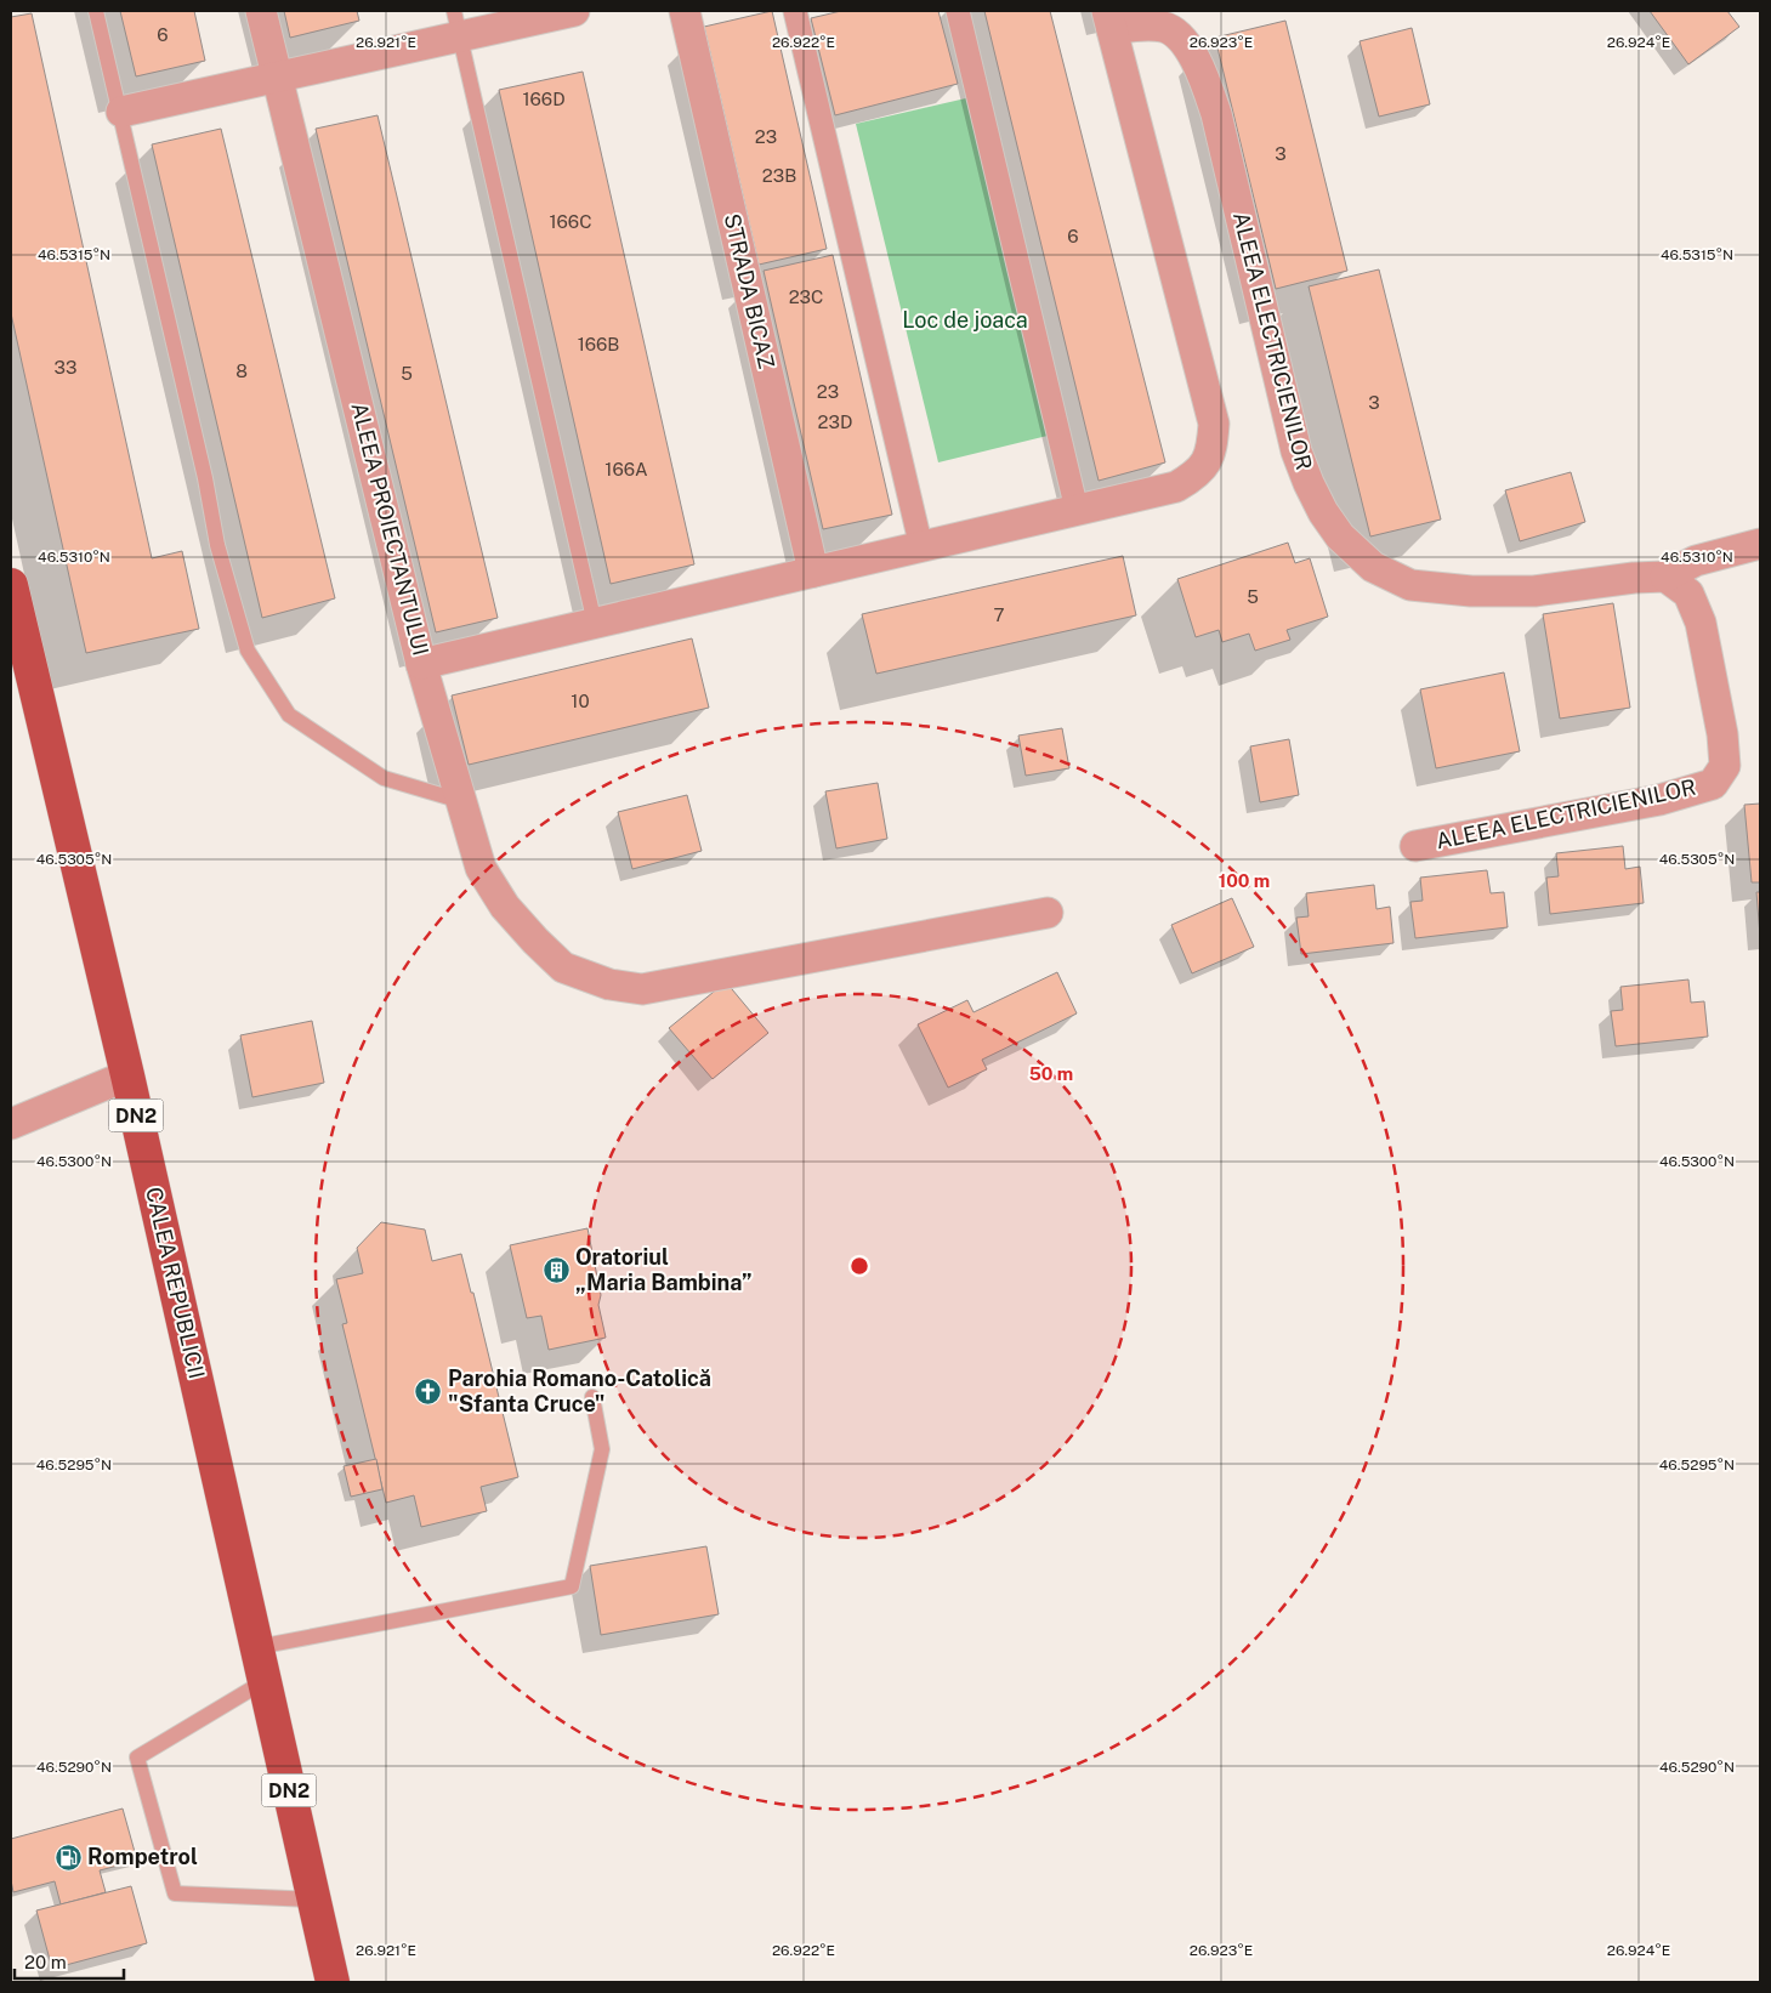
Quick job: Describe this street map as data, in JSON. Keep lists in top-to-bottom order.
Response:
{
  "streets": {
    "main road": ["DN2", "CALEA REPUBLICII"],
    "street": ["STRADA BICAZ", "ALEEA ELECTRICIENILOR", "ALEEA PROIECTANTULUI"]
  },
  "crossings": [
    ["STRADA BICAZ", "ALEEA ELECTRICIENILOR"],
    ["STRADA BICAZ", "ALEEA PROIECTANTULUI"],
    ["ALEEA ELECTRICIENILOR", "ALEEA PROIECTANTULUI"]
  ],
  "parks": ["Loc de joaca"],
  "places": {
    "building": ["Oratoriul „Maria Bambina”"],
    "church": ["Parohia Romano-Catolică \"Sfanta Cruce\""],
    "fuel station": ["Rompetrol"]
  },
  "house_numbers": [
    "6",
    "166D",
    "23",
    "3",
    "23B",
    "166C",
    "6",
    "23C",
    "166B",
    "33",
    "8",
    "5",
    "23",
    "3",
    "23D",
    "166A",
    "5",
    "7",
    "10"
  ],
  "scale_bar": "20 m",
  "coordinates": [
    "26.921°E",
    "26.922°E",
    "26.923°E",
    "26.924°E",
    "46.5315°N",
    "46.5310°N",
    "46.5305°N",
    "46.5300°N",
    "46.5295°N",
    "46.5290°N"
  ],
  "rings": ["100 m", "50 m"]
}
